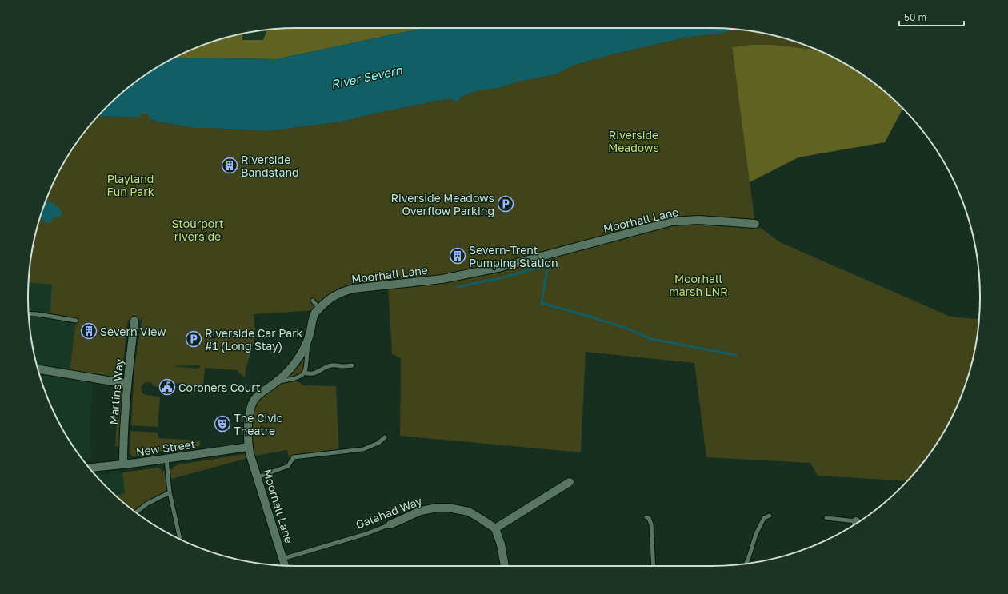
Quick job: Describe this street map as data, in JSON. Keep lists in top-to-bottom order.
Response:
{
  "streets": {
    "street": [
      "Moorhall Lane",
      "Martins Way",
      "New Street",
      "Galahad Way"
    ]
  },
  "crossings": [
    ["Moorhall Lane", "New Street"],
    ["Moorhall Lane", "Galahad Way"],
    ["Martins Way", "New Street"]
  ],
  "water": ["River Severn"],
  "parks": [
    "Riverside Meadows",
    "Playland Fun Park",
    "Stourport riverside",
    "Moorhall marsh LNR"
  ],
  "places": {
    "building": ["Riverside Bandstand", "Severn-Trent Pumping Station", "Severn View"],
    "parking": ["Riverside Meadows Overflow Parking", "Riverside Car Park #1 (Long Stay)"],
    "public building": ["Coroners Court"],
    "theatre": ["The Civic Theatre"]
  },
  "scale_bar": "50 m"
}
